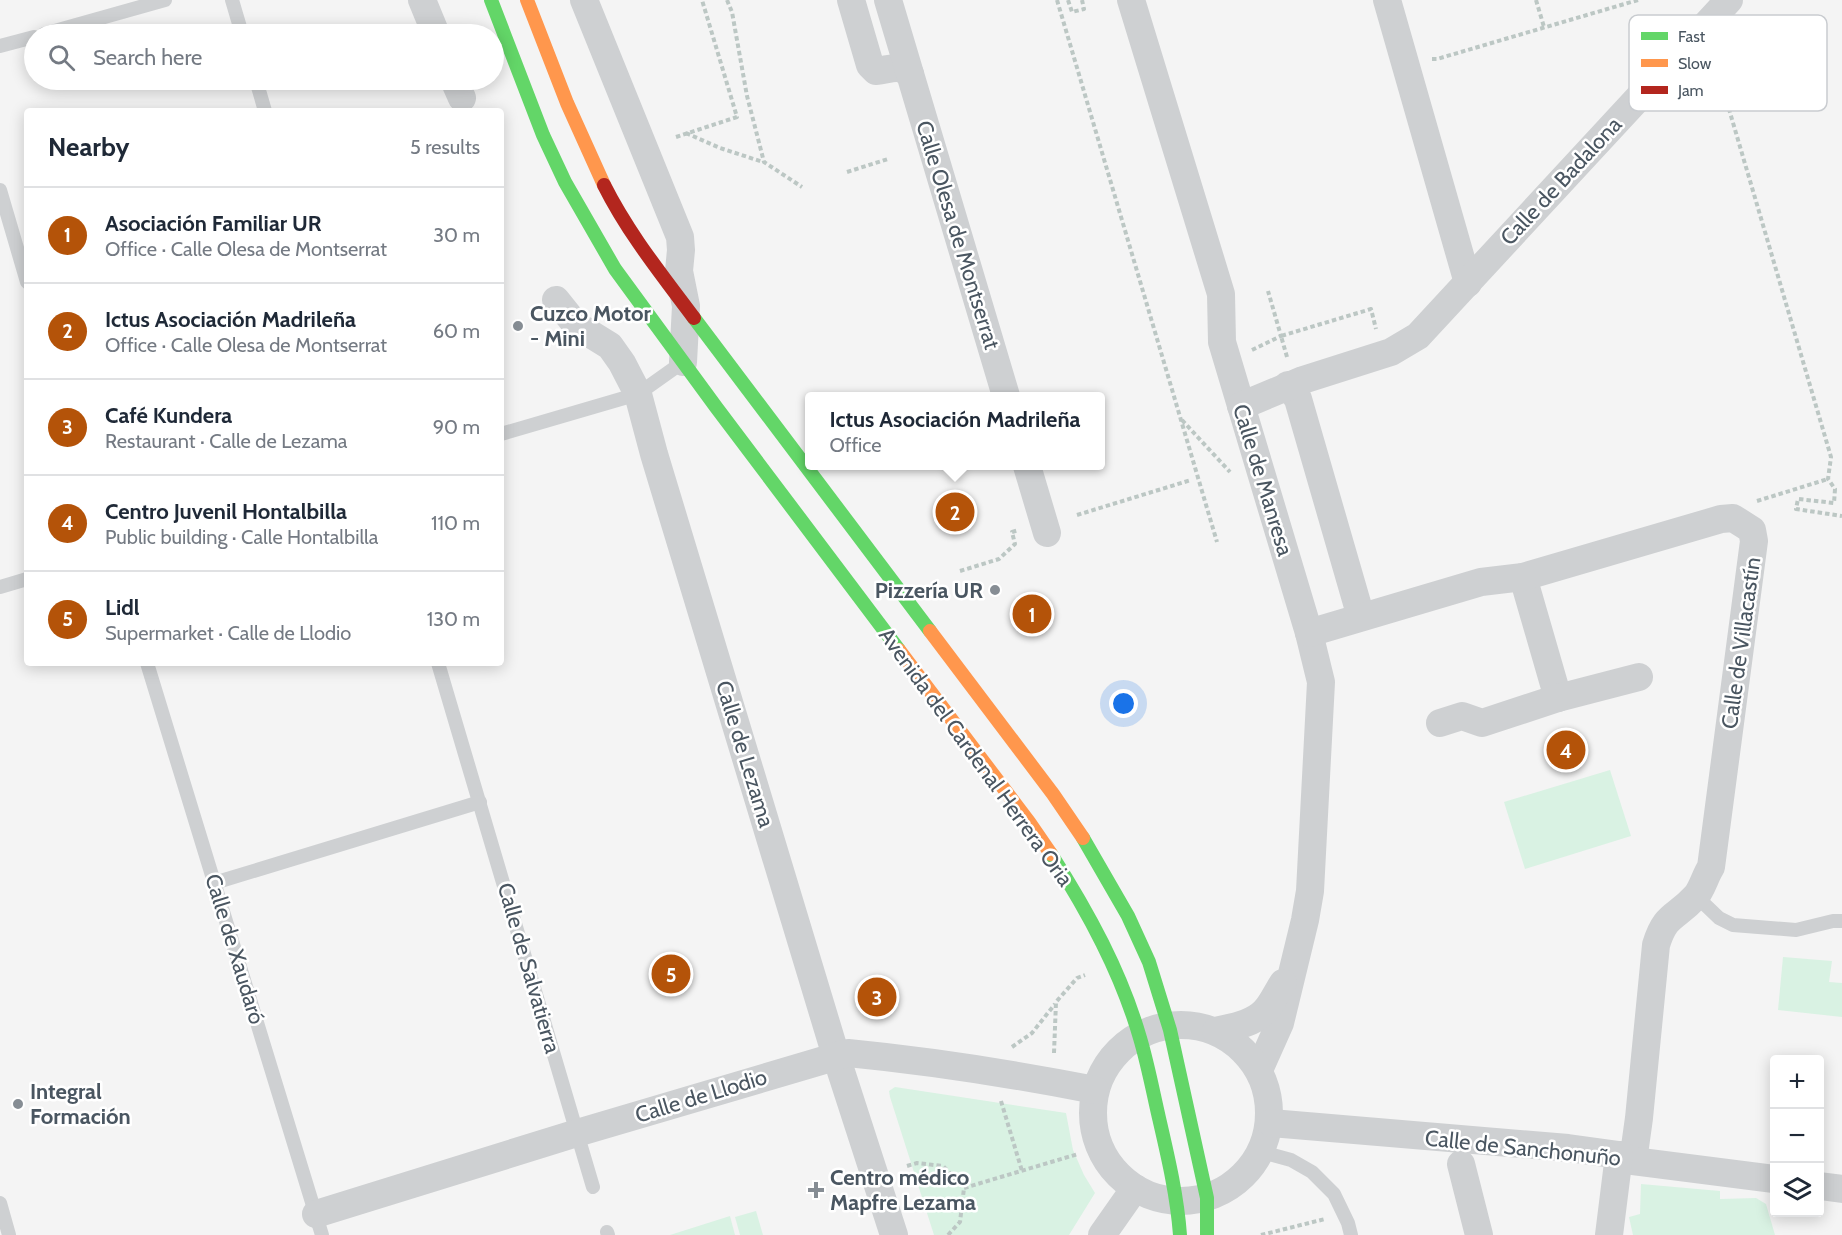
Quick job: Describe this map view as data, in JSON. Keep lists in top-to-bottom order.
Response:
{
  "streets": {
    "main road": ["Avenida del Cardenal Herrera Oria"],
    "street": [
      "Calle de Badalona",
      "Calle Olesa de Montserrat",
      "Calle de Manresa",
      "Calle de Villacastín",
      "Calle de Lezama",
      "Calle de Llodio",
      "Calle de Sanchonuño"
    ],
    "lane": ["Calle de Xaudaró", "Calle de Salvatierra"]
  },
  "crossings": [
    ["Calle de Badalona", "Calle de Manresa"],
    ["Calle de Manresa", "Calle de Villacastín"],
    ["Calle de Villacastín", "Calle de Sanchonuño"],
    ["Calle de Lezama", "Calle de Llodio"],
    ["Calle de Xaudaró", "Calle de Llodio"],
    ["Calle de Salvatierra", "Calle de Llodio"]
  ],
  "places": {
    "other": ["Cuzco Motor - Mini", "Pizzería UR", "Integral Formación"],
    "health": ["Centro médico Mapfre Lezama"]
  },
  "legend": ["Fast", "Slow", "Jam"],
  "page": {
    "search": "Search here",
    "heading": ["Nearby", "5 results"],
    "list": [
      {
        "mark": "1",
        "name": "Asociación Familiar UR",
        "note": "Office · Calle Olesa de Montserrat",
        "value": "30 m"
      },
      {
        "mark": "2",
        "name": "Ictus Asociación Madrileña",
        "note": "Office · Calle Olesa de Montserrat",
        "value": "60 m"
      },
      {
        "mark": "3",
        "name": "Café Kundera",
        "note": "Restaurant · Calle de Lezama",
        "value": "90 m"
      },
      {
        "mark": "4",
        "name": "Centro Juvenil Hontalbilla",
        "note": "Public building · Calle Hontalbilla",
        "value": "110 m"
      },
      {
        "mark": "5",
        "name": "Lidl",
        "note": "Supermarket · Calle de Llodio",
        "value": "130 m"
      }
    ],
    "popup": ["Ictus Asociación Madrileña", "Office"],
    "pins": [
      "2",
      "1",
      "4",
      "5",
      "3"
    ],
    "map_buttons": ["+", "−"]
  }
}
